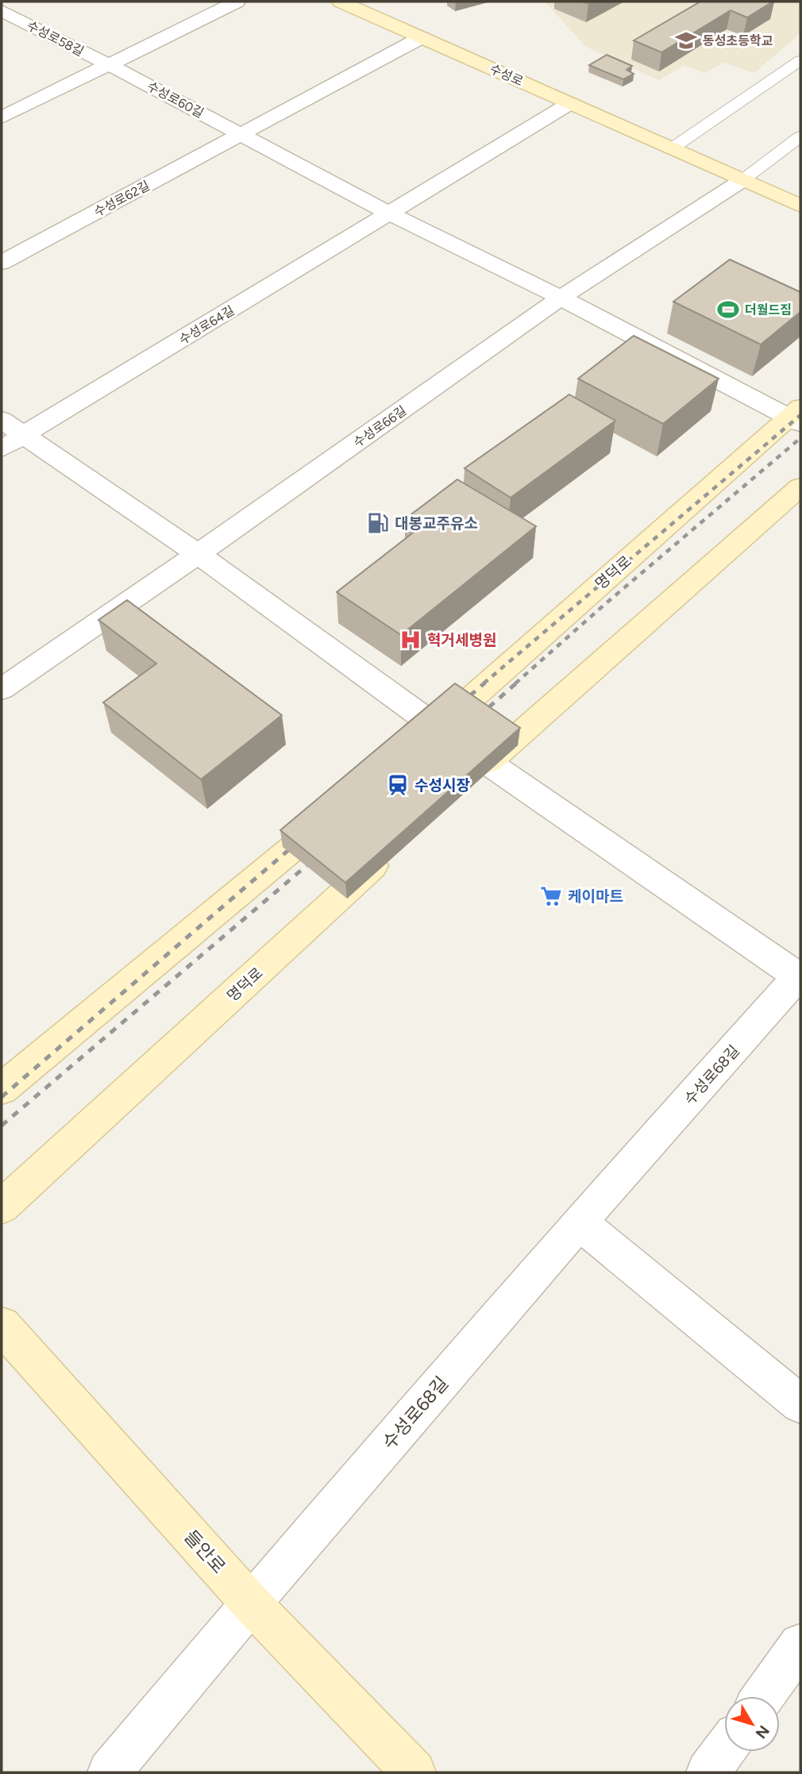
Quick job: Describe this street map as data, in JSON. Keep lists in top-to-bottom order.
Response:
{
  "streets": {
    "main road": ["수성로", "명덕로", "들안로"],
    "street": [
      "수성로58길",
      "수성로60길",
      "수성로62길",
      "수성로64길",
      "수성로66길",
      "수성로68길"
    ]
  },
  "crossings": [
    ["수성로58길", "수성로60길"],
    ["수성로", "수성로62길"],
    ["수성로", "수성로64길"],
    ["수성로", "수성로66길"],
    ["수성로60길", "수성로62길"],
    ["수성로68길", "들안로"]
  ],
  "places": {
    "school or university": ["동성초등학교"],
    "sports": ["더월드짐"],
    "fuel station": ["대봉교주유소"],
    "hospital": ["혁거세병원"],
    "station": ["수성시장"],
    "supermarket": ["케이마트"]
  },
  "north": "bottom right"
}
